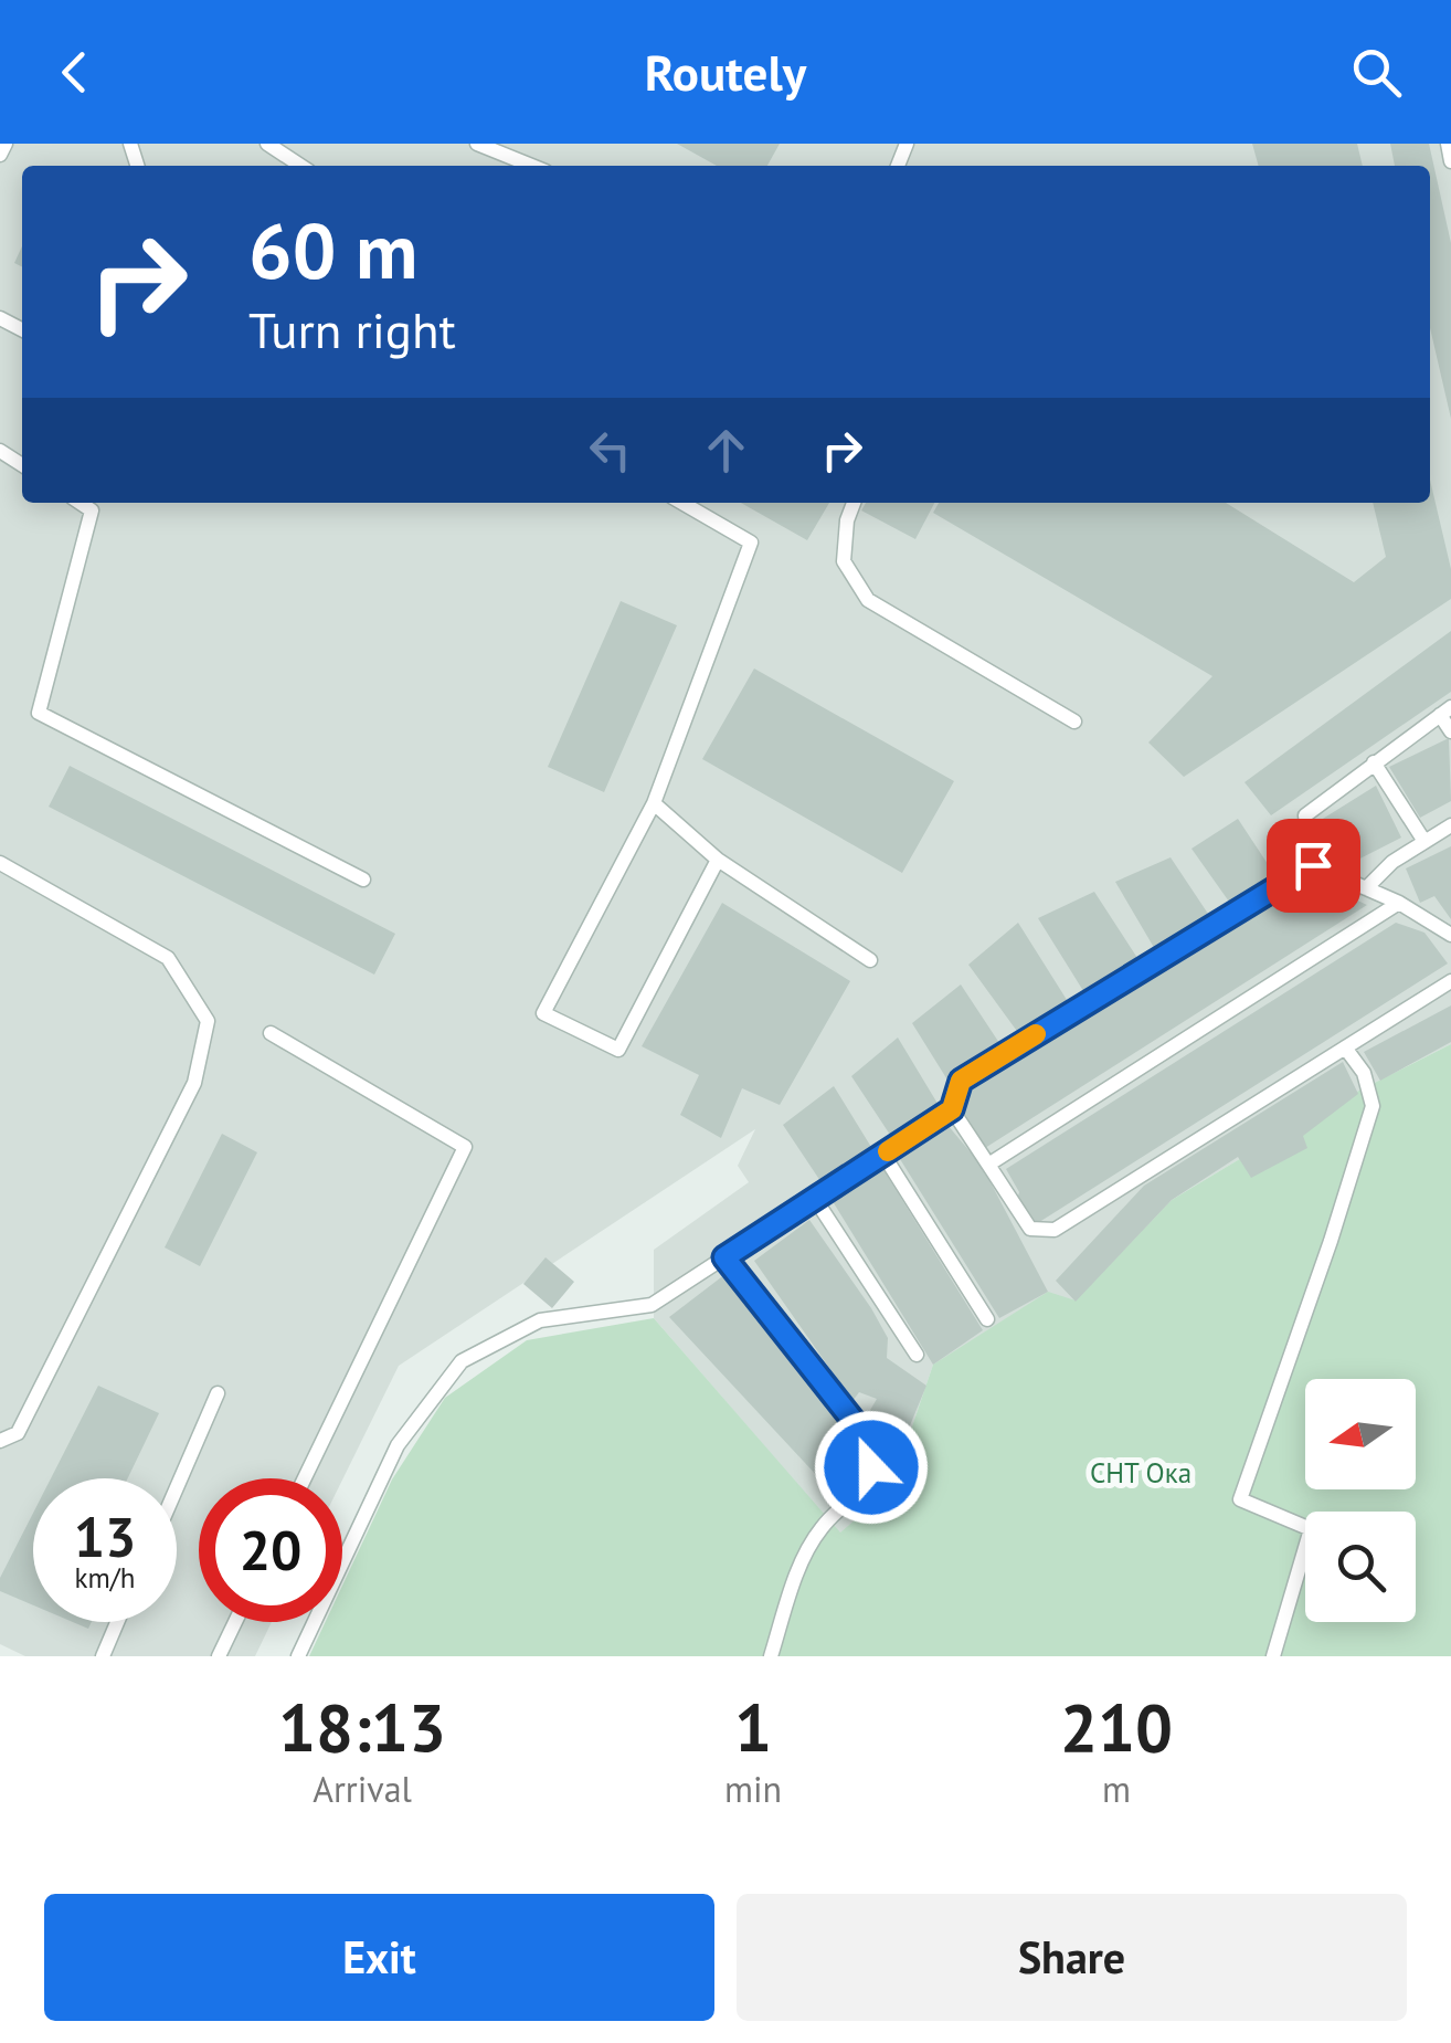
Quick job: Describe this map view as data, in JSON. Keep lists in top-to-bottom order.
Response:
{
  "parks": ["СНТ Ока"],
  "north": "left",
  "page": {
    "header": "Routely",
    "turn": ["60 m", "Turn right"],
    "speed": "13 km/h",
    "limit": "20",
    "eta": [
      "18:13",
      "Arrival",
      "1",
      "min",
      "210",
      "m"
    ],
    "buttons": ["Exit", "Share"]
  }
}
